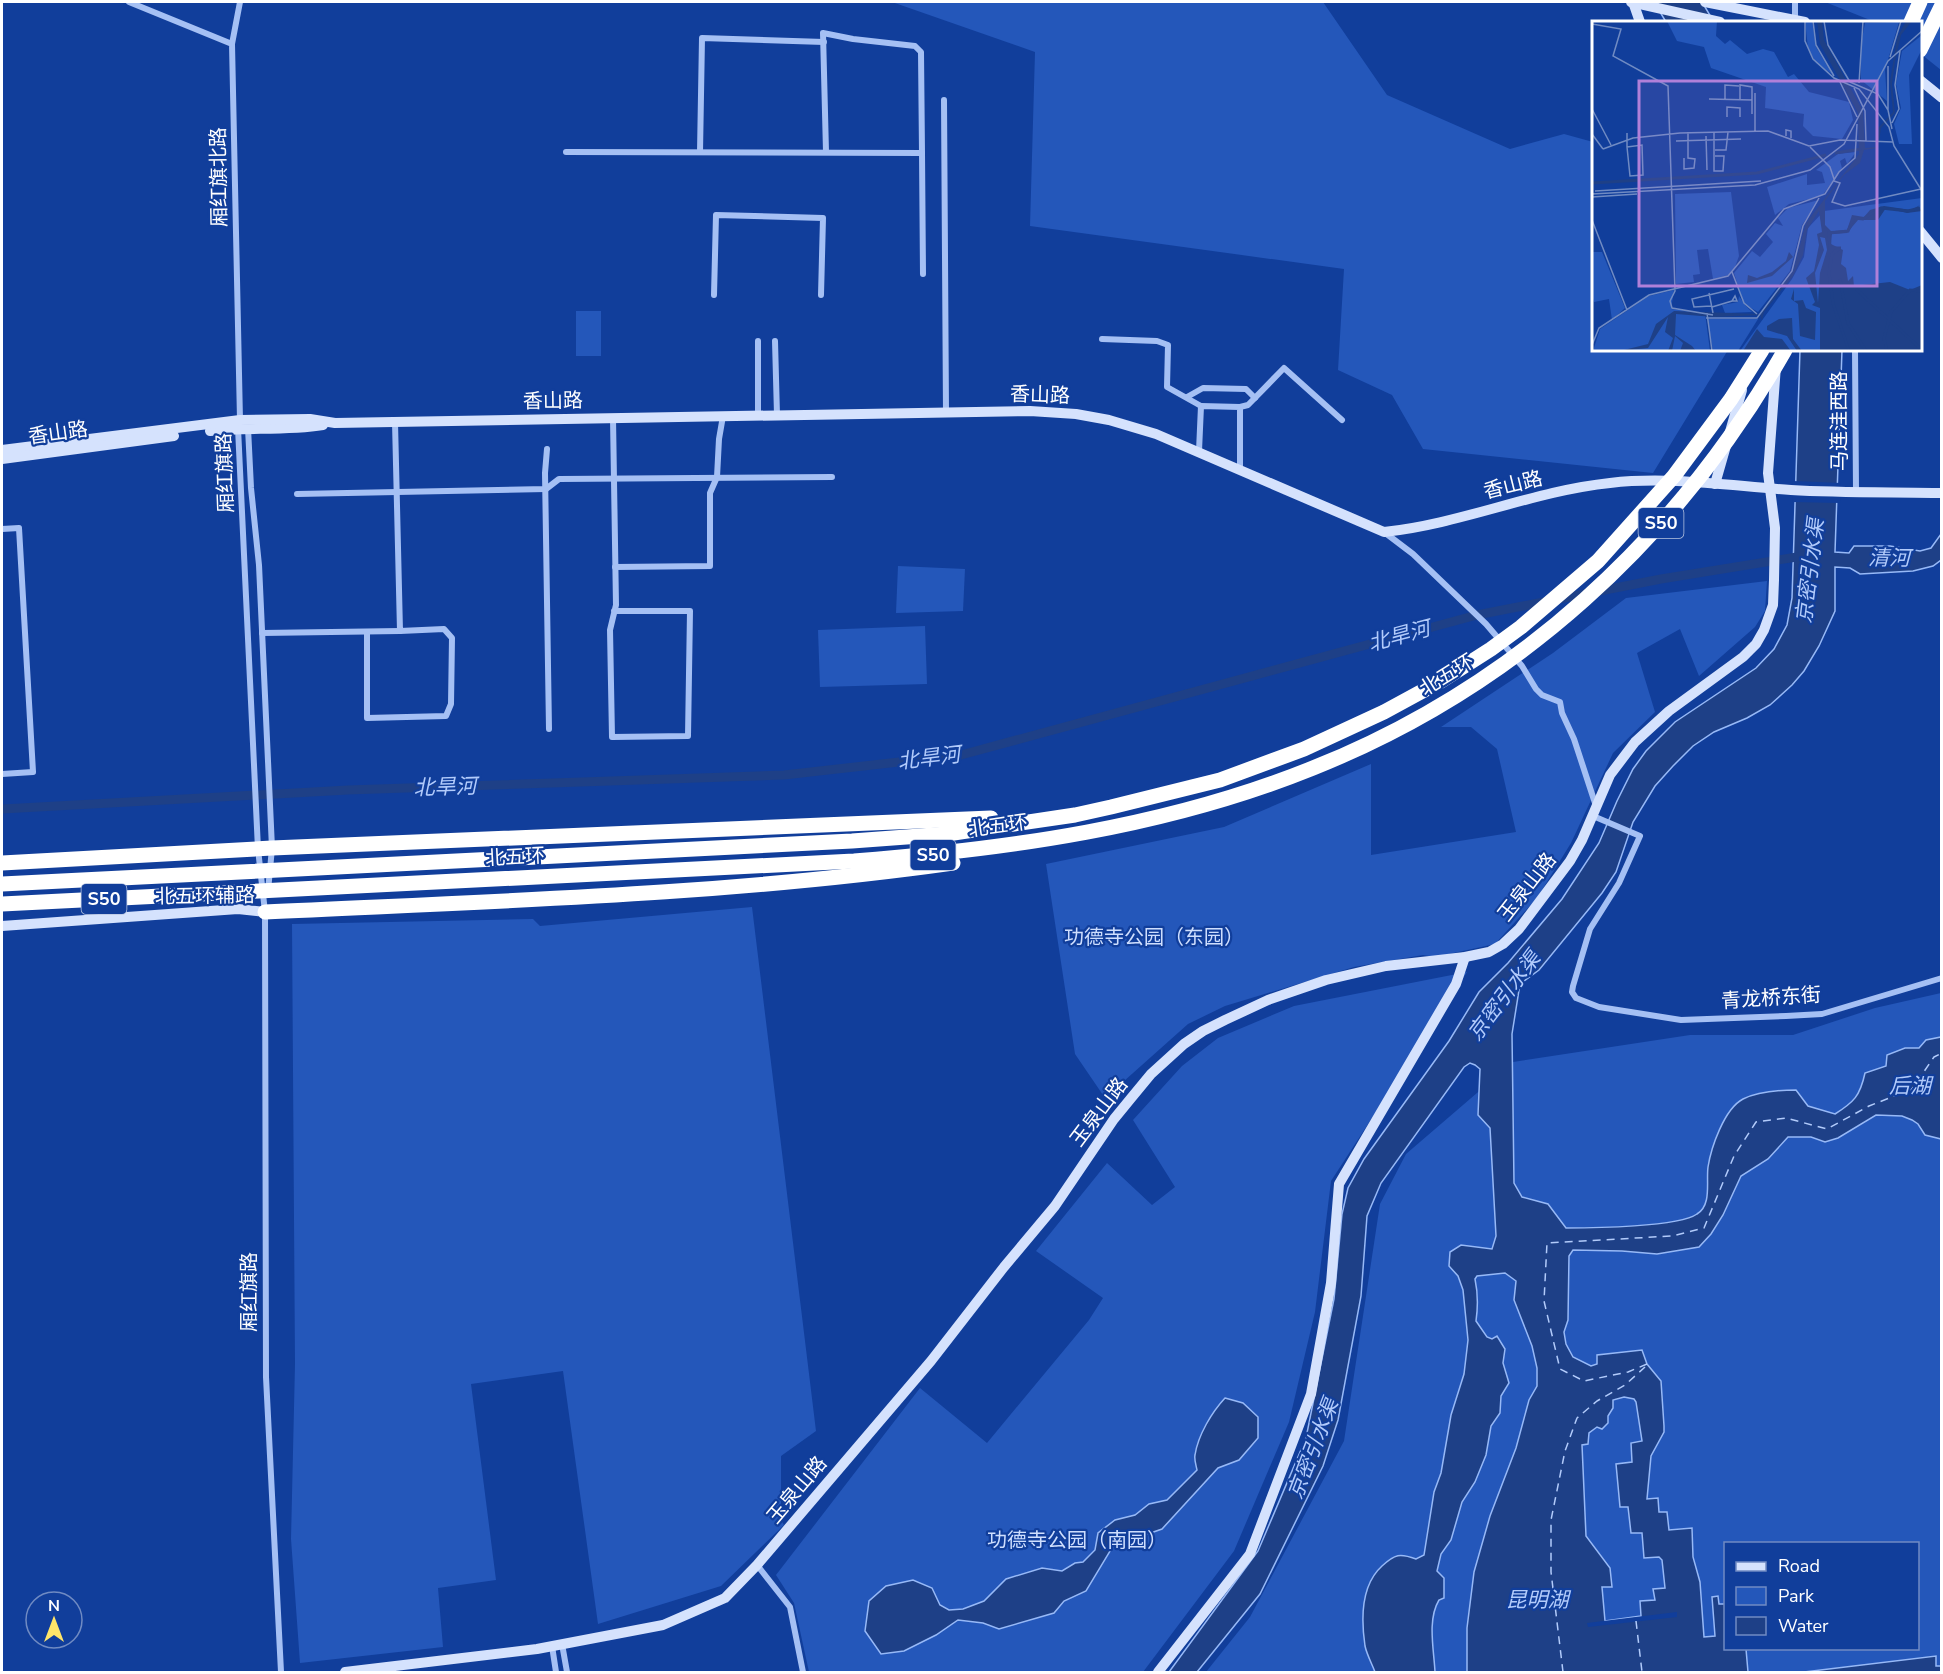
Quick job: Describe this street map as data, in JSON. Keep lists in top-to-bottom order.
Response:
{
  "streets": {
    "highway": ["S50", "北五环"],
    "street": [
      "厢红旗北路",
      "香山路",
      "马连洼西路",
      "厢红旗路",
      "玉泉山路",
      "北五环辅路",
      "青龙桥东街"
    ]
  },
  "crossings": [
    ["厢红旗北路", "香山路"],
    ["厢红旗北路", "厢红旗路"],
    ["香山路", "厢红旗路"],
    ["香山路", "玉泉山路"],
    ["厢红旗路", "北五环辅路"],
    ["玉泉山路", "青龙桥东街"]
  ],
  "water": [
    "清河",
    "京密引水渠",
    "北旱河",
    "后湖",
    "昆明湖"
  ],
  "parks": ["功德寺公园（东园）", "功德寺公园（南园）"],
  "legend": ["Road", "Park", "Water"],
  "north": "top"
}
